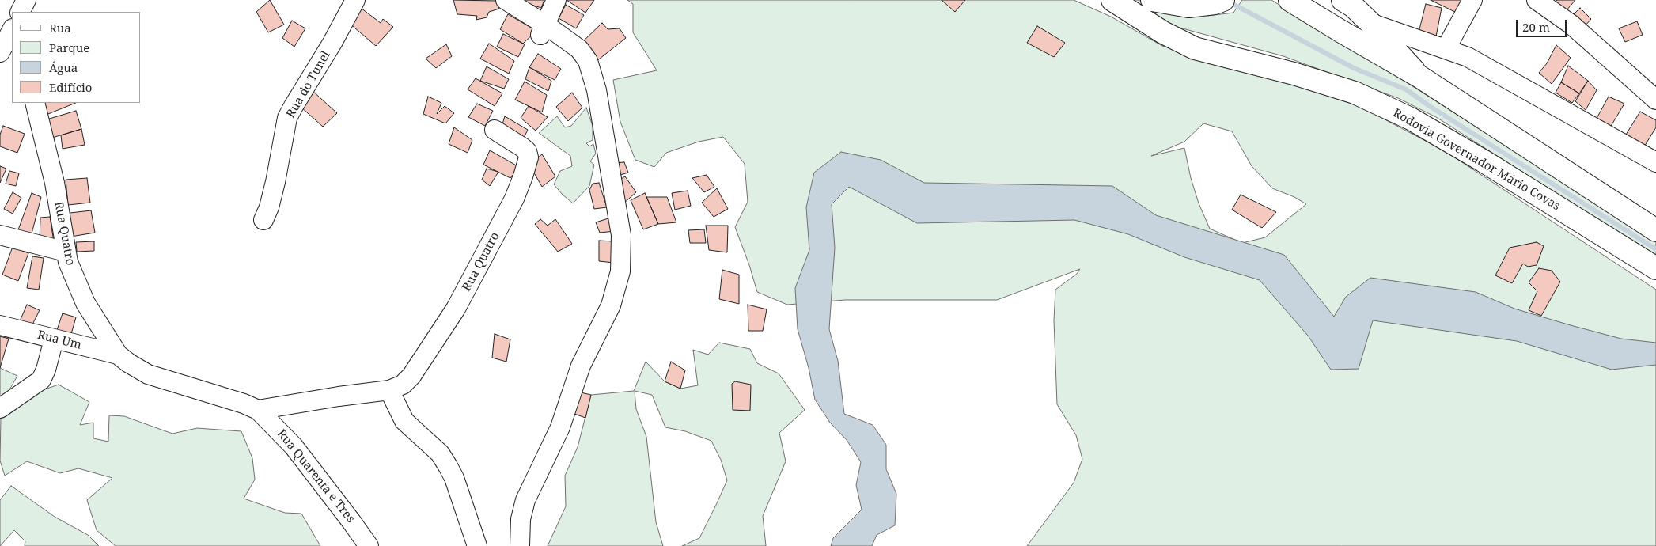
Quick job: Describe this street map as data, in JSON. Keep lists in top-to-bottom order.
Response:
{
  "streets": {
    "main road": ["Rodovia Governador Mário Covas"],
    "street": [
      "Rua do Tunel",
      "Rua Quatro",
      "Rua Um",
      "Rua Quarenta e Tres"
    ]
  },
  "crossings": [
    ["Rua Quatro", "Rua Um"],
    ["Rua Quatro", "Rua Quarenta e Tres"]
  ],
  "legend": [
    "Rua",
    "Parque",
    "Água",
    "Edifício"
  ],
  "scale_bar": "20 m"
}
